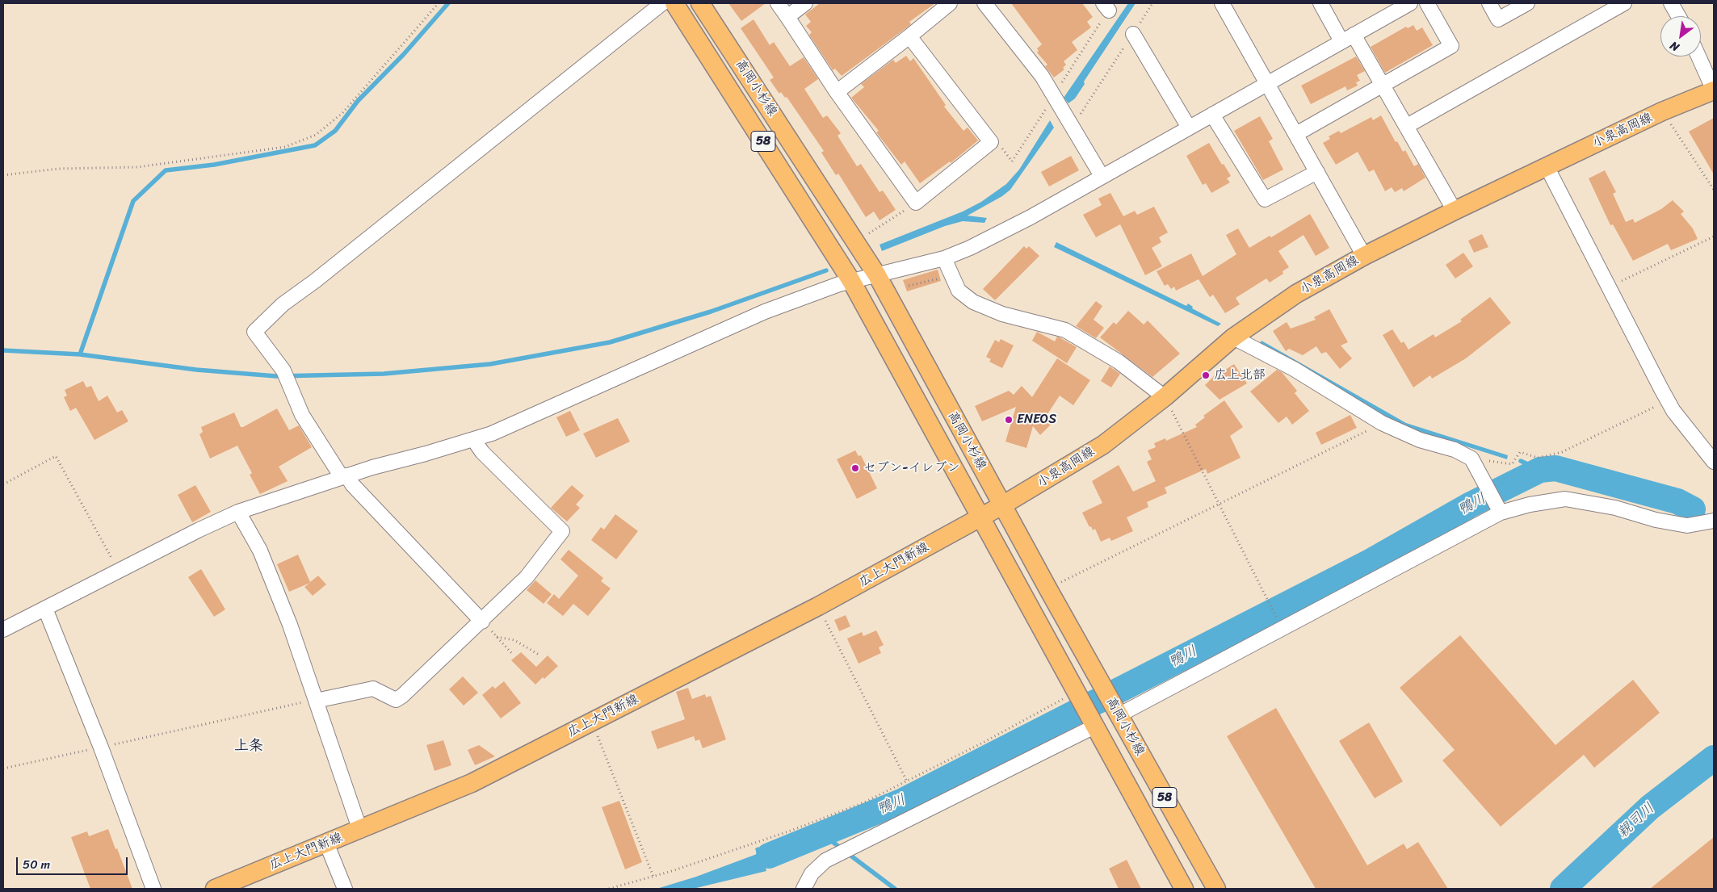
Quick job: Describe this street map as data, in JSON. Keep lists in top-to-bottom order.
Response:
{
  "streets": {
    "main road": [
      "高岡小杉線",
      "小泉高岡線",
      "58",
      "広上大門新線"
    ]
  },
  "crossings": [
    ["高岡小杉線", "小泉高岡線"],
    ["高岡小杉線", "広上大門新線"],
    ["小泉高岡線", "広上大門新線"]
  ],
  "districts": ["上条"],
  "water": ["鴨川", "親司川"],
  "places": ["広上北部", "ENEOS", "セブン-イレブン"],
  "scale_bar": "50 m",
  "north": "bottom left"
}
